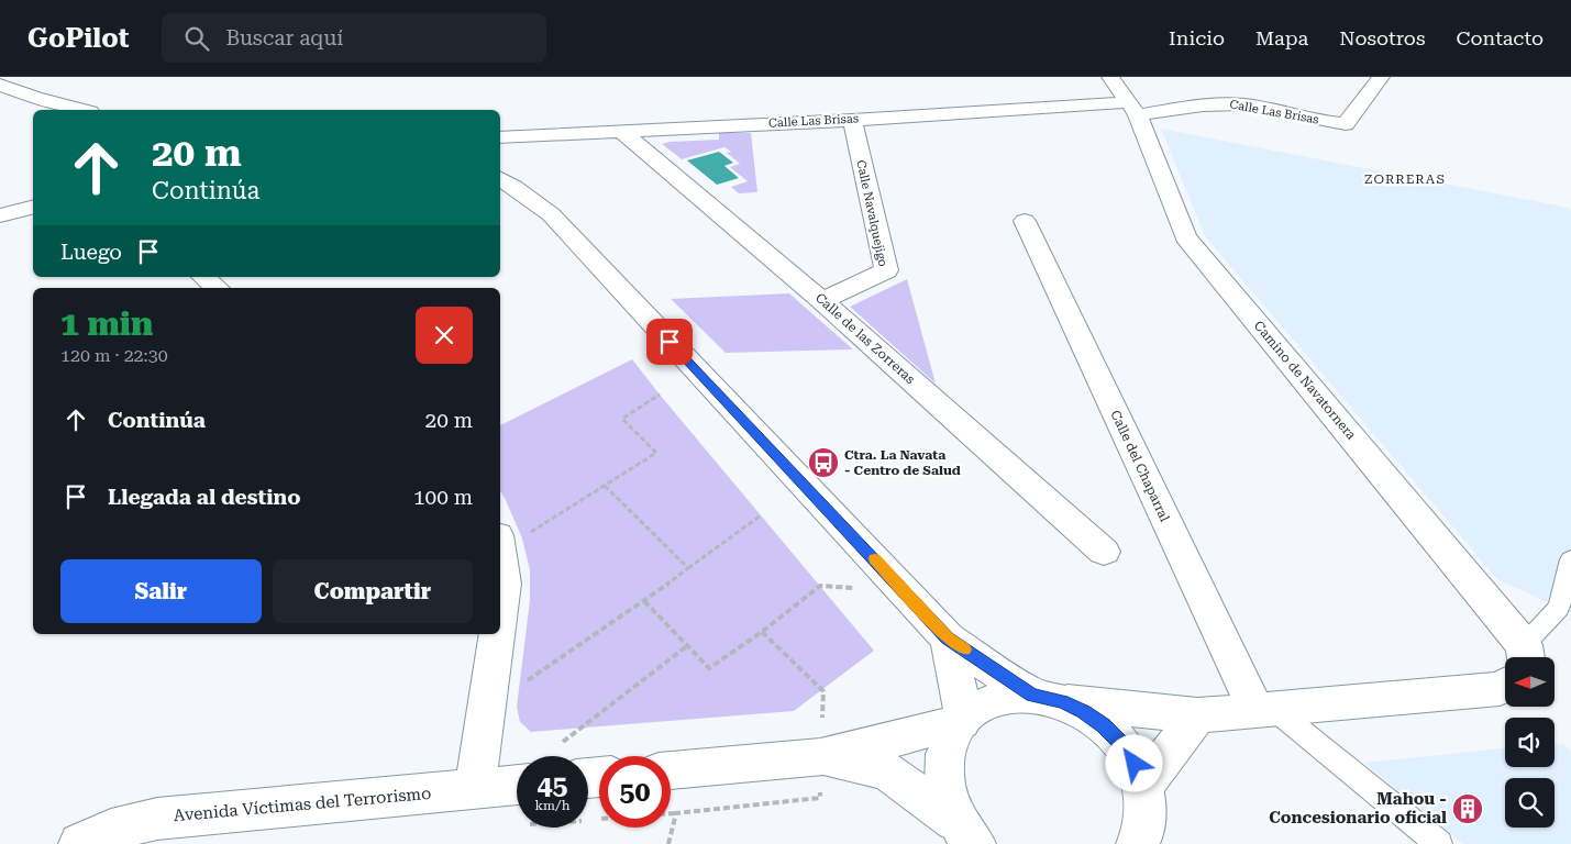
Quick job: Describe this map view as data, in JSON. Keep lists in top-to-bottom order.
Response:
{
  "streets": {
    "street": [
      "Calle Las Brisas",
      "Calle Navalquejigo",
      "Calle de las Zorreras",
      "Camino de Navatornera",
      "Calle del Chaparral",
      "Avenida Víctimas del Terrorismo"
    ]
  },
  "crossings": [
    ["Calle Las Brisas", "Calle Navalquejigo"],
    ["Calle Las Brisas", "Calle de las Zorreras"],
    ["Calle Las Brisas", "Camino de Navatornera"],
    ["Calle Navalquejigo", "Calle de las Zorreras"]
  ],
  "districts": ["ZORRERAS"],
  "places": {
    "bus stop": ["Ctra. La Navata - Centro de Salud"],
    "building": ["Mahou - Concesionario oficial"]
  },
  "north": "left",
  "page": {
    "header": "GoPilot",
    "search": "Buscar aquí",
    "nav": [
      "Inicio",
      "Mapa",
      "Nosotros",
      "Contacto"
    ],
    "turn": ["20 m", "Continúa"],
    "then": "Luego",
    "heading": ["1 min", "120 m · 22:30"],
    "list": [
      {
        "name": "Continúa",
        "value": "20 m"
      },
      {
        "name": "Llegada al destino",
        "value": "100 m"
      }
    ],
    "buttons": ["Salir", "Compartir"],
    "speed": "45 km/h",
    "limit": "50"
  }
}
